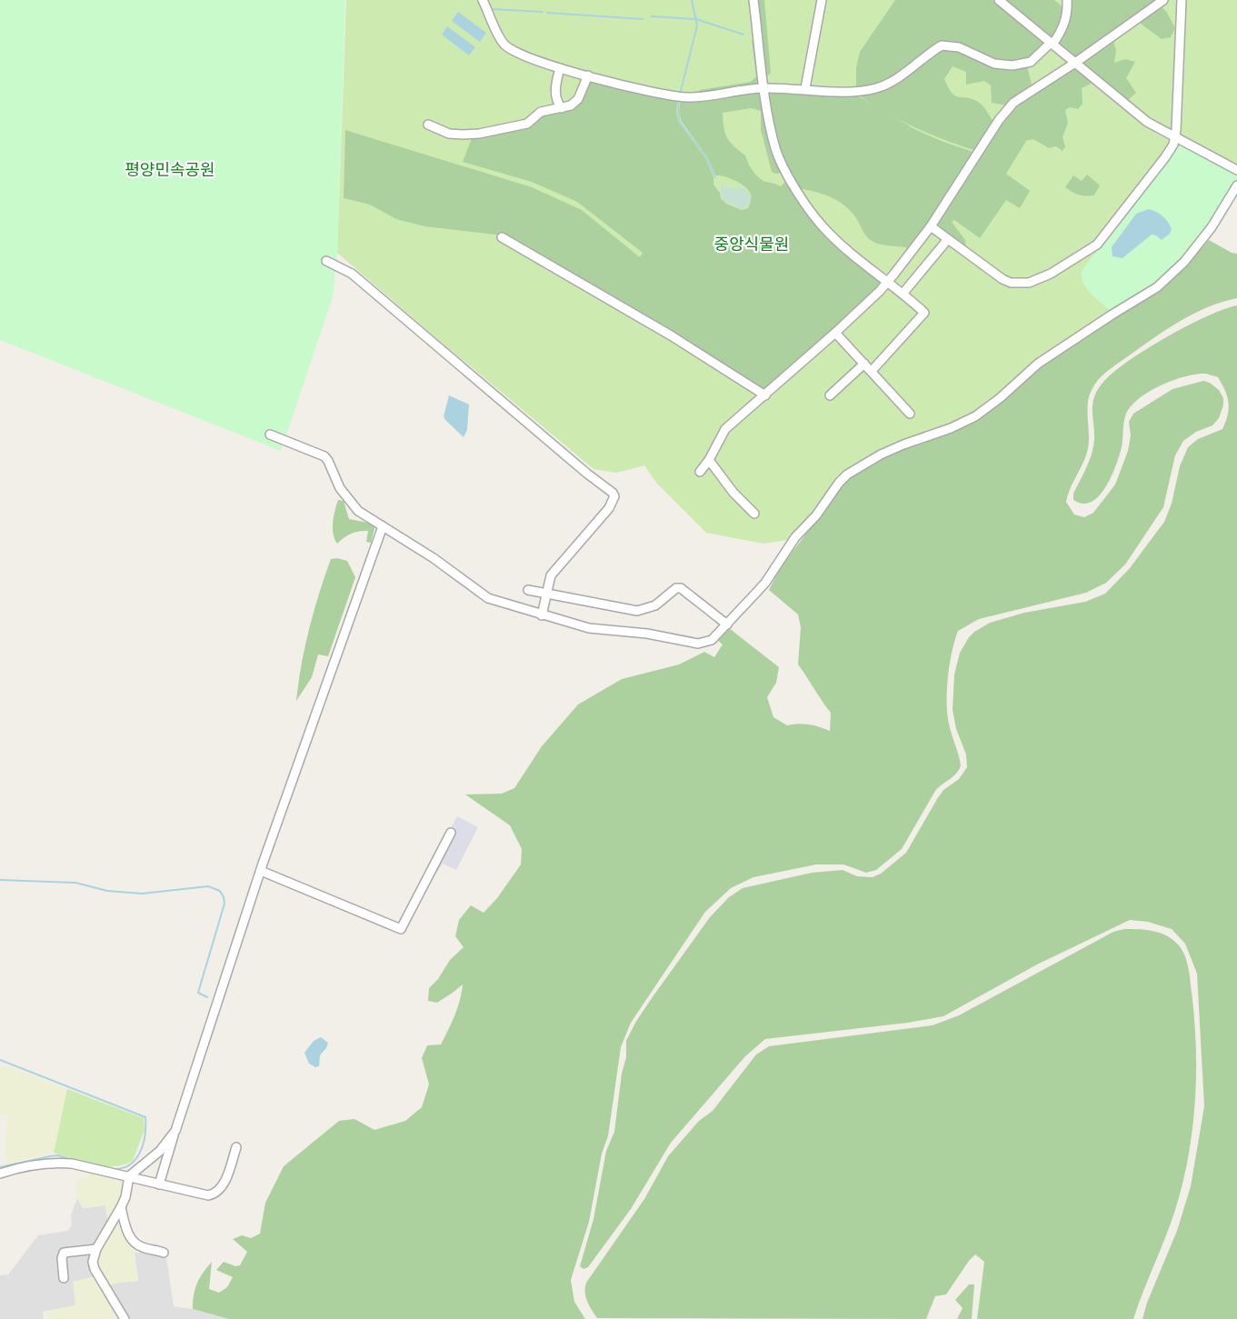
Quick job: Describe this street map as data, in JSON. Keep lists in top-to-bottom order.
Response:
{
  "parks": ["평양민속공원", "중앙식물원"]
}
